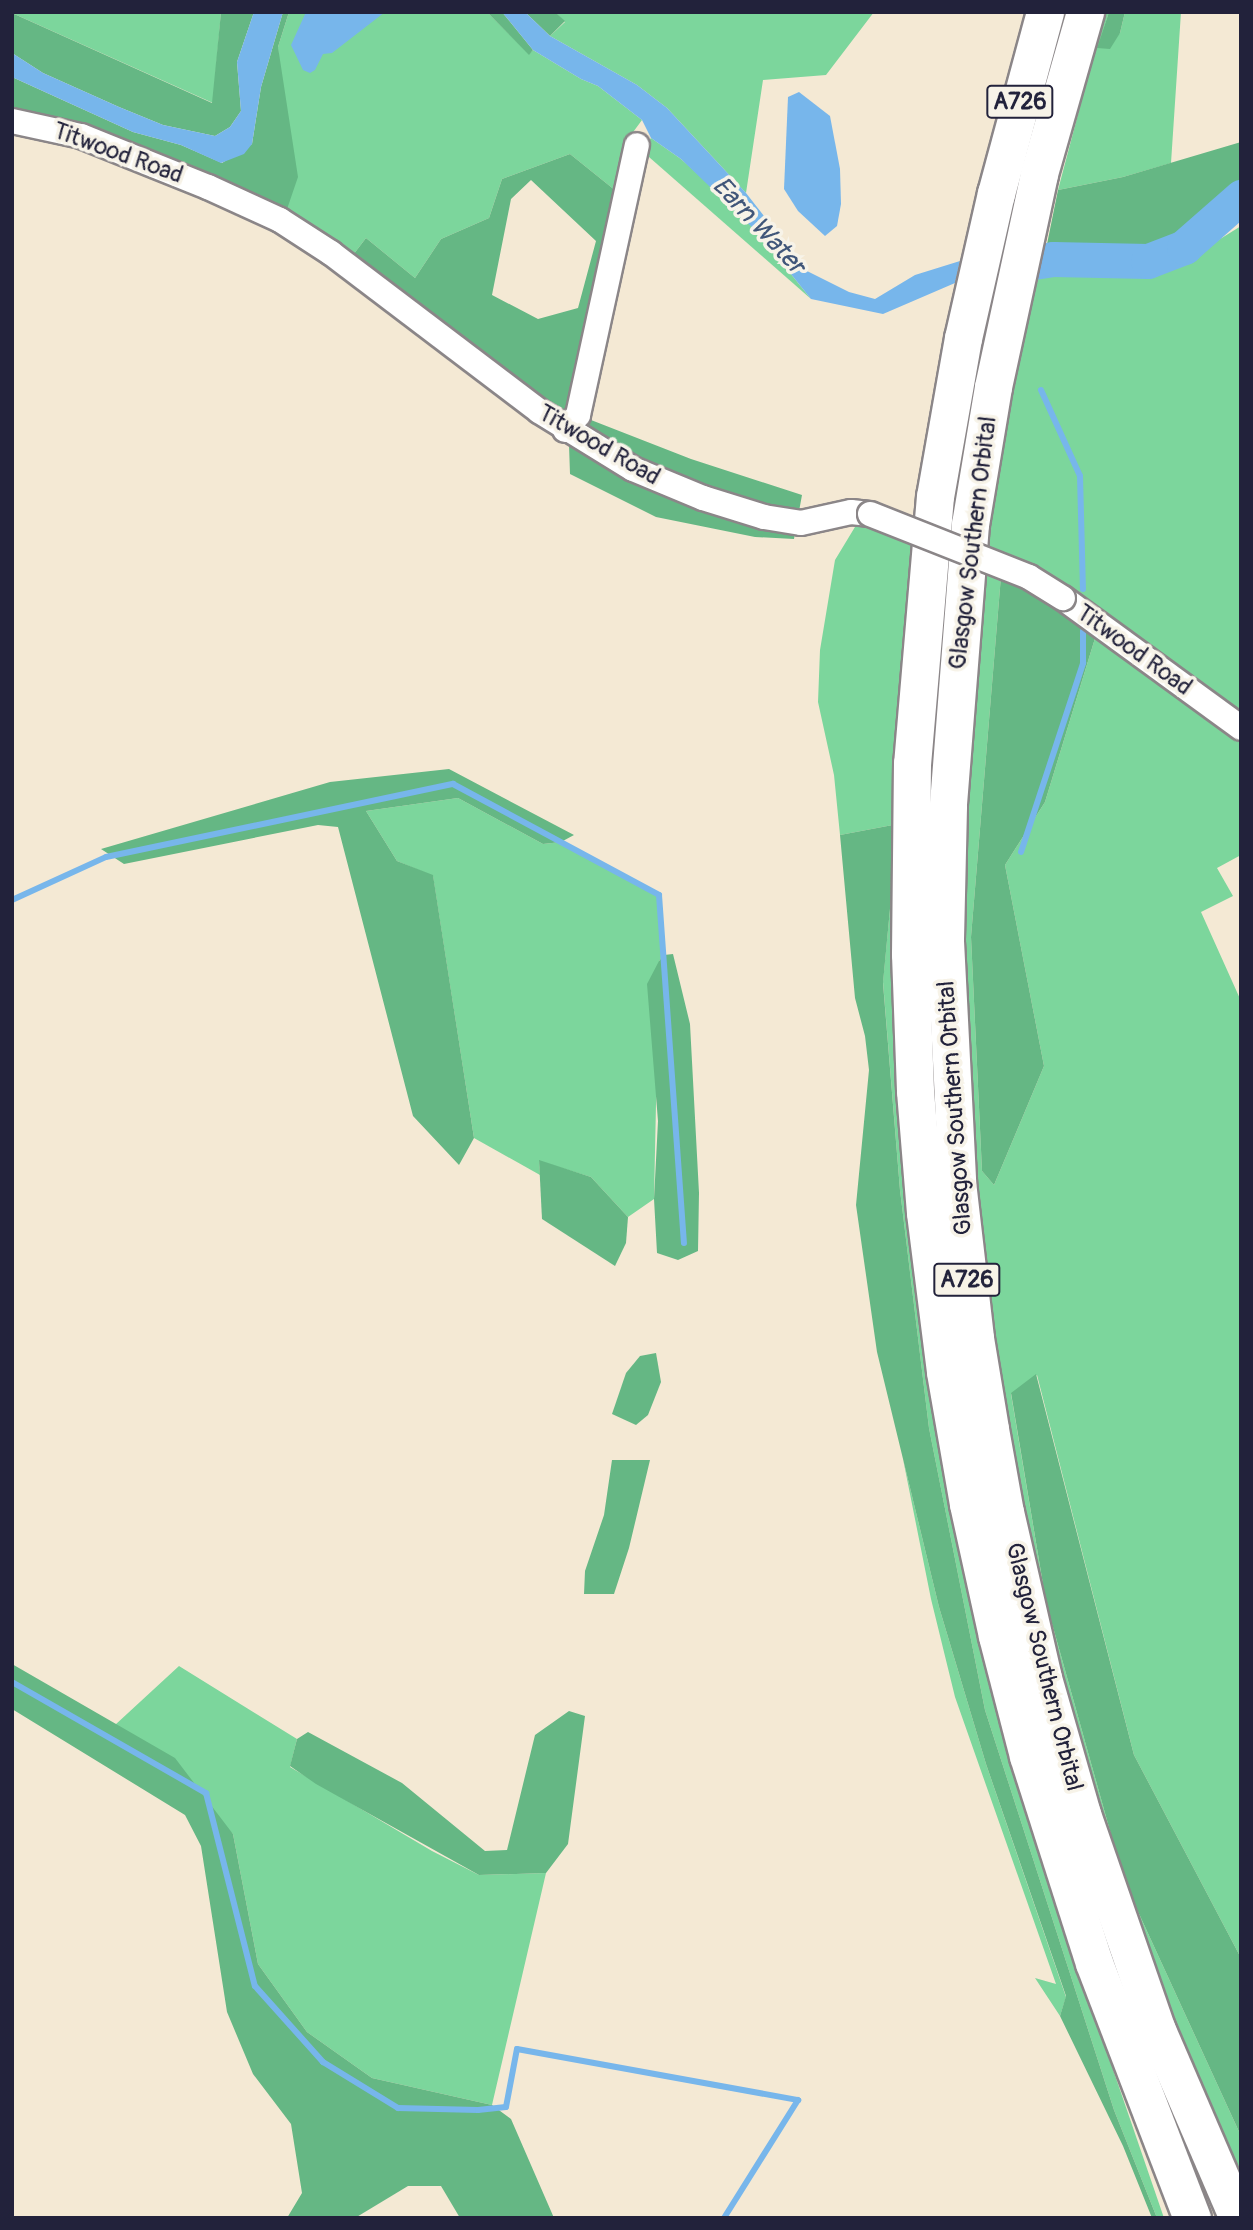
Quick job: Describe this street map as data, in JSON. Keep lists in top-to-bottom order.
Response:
{
  "streets": {
    "highway": ["A726", "Glasgow Southern Orbital"],
    "street": ["Titwood Road"]
  },
  "water": ["Earn Water"]
}
